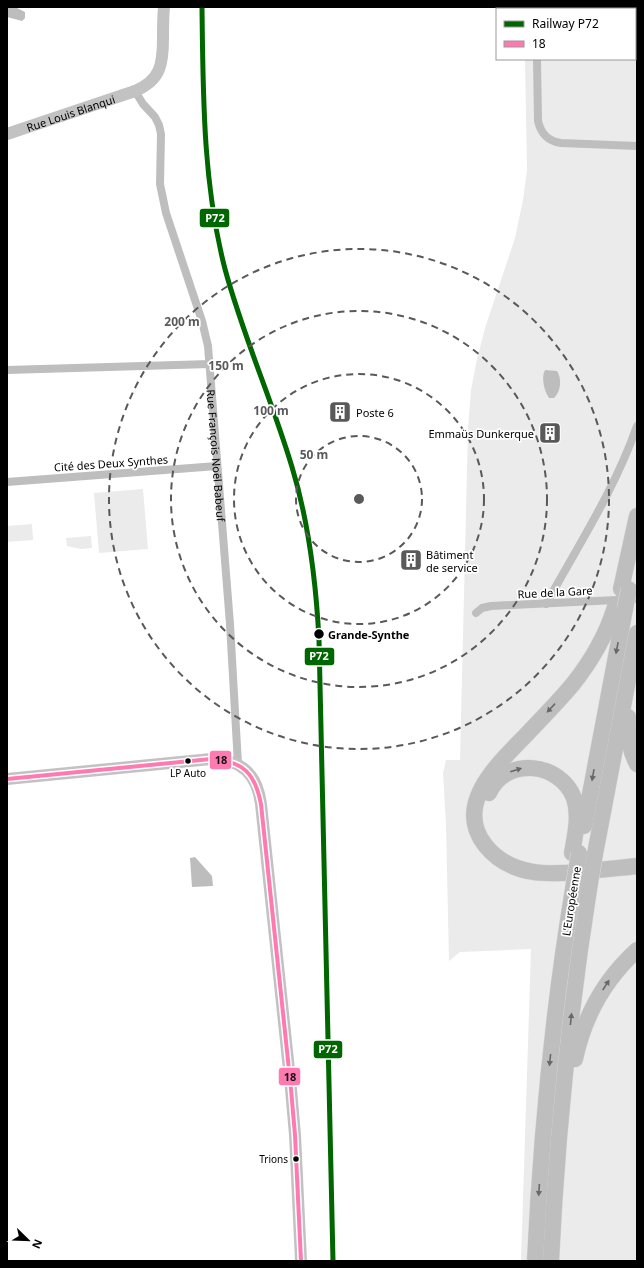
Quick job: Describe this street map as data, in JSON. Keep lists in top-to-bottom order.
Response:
{
  "streets": {
    "highway": ["L'Européenne"],
    "street": [
      "Rue Louis Blanqui",
      "Rue François Noël Babeuf",
      "Cité des Deux Synthes",
      "Rue de la Gare"
    ]
  },
  "crossings": [
    ["Rue Louis Blanqui", "Rue François Noël Babeuf"],
    ["Rue François Noël Babeuf", "Cité des Deux Synthes"],
    ["Rue de la Gare", "L'Européenne"]
  ],
  "places": {
    "building": ["Poste 6", "Emmaüs Dunkerque", "Bâtiment de service"],
    "other": ["Grande-Synthe", "LP Auto", "Trions"]
  },
  "lines": ["rail line P72", "transit line 18"],
  "legend": ["Railway P72", "18"],
  "north": "bottom right",
  "rings": [
    "200 m",
    "150 m",
    "100 m",
    "50 m"
  ]
}
